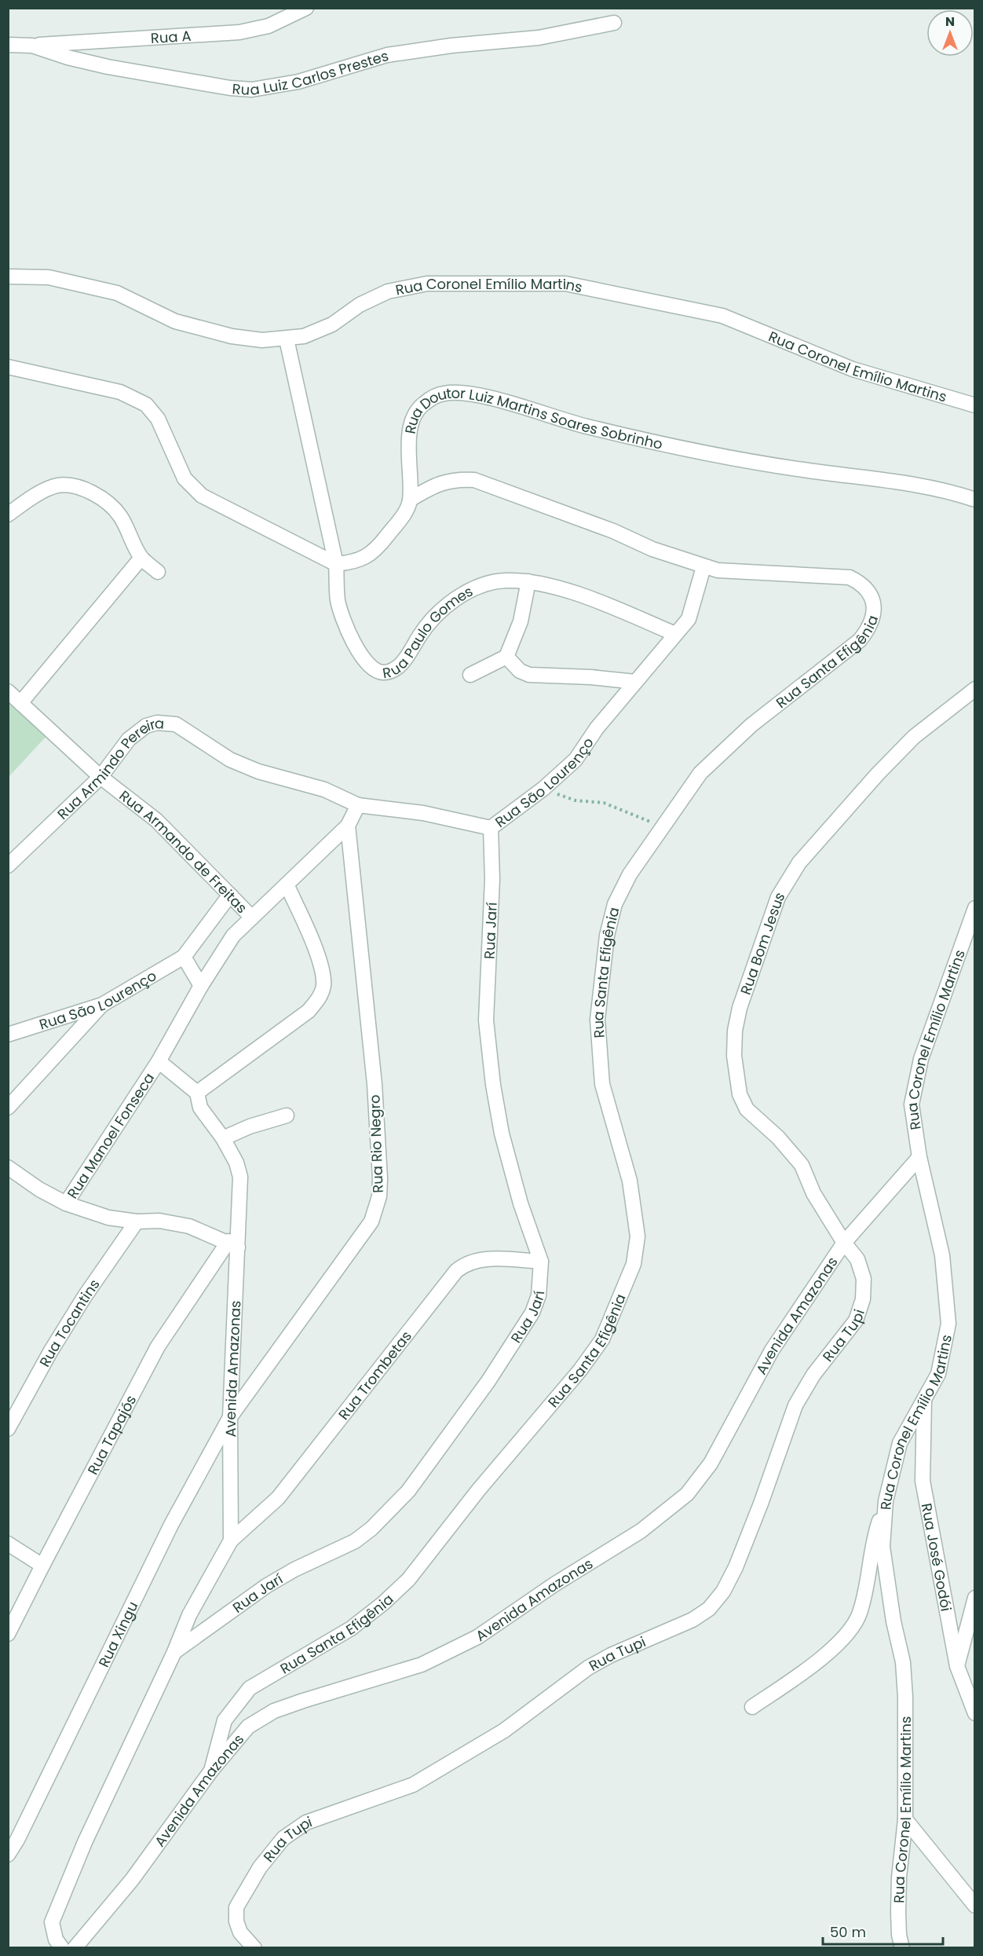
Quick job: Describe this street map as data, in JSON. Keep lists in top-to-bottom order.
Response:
{
  "streets": {
    "street": [
      "Rua A",
      "Rua Luiz Carlos Prestes",
      "Rua Coronel Emílio Martins",
      "Rua Doutor Luiz Martins Soares Sobrinho",
      "Rua Paulo Gomes",
      "Rua Santa Efigênia",
      "Rua Armindo Pereira",
      "Rua São Lourenço",
      "Rua Armando de Freitas",
      "Rua Jarí",
      "Rua Bom Jesus",
      "Rua Manoel Fonseca",
      "Rua Rio Negro",
      "Avenida Amazonas",
      "Rua Tocantins",
      "Rua Tupi",
      "Rua Trombetas",
      "Rua Tapajós",
      "Rua José Godói",
      "Rua Xingu"
    ]
  },
  "crossings": [
    ["Rua A", "Rua Luiz Carlos Prestes"],
    ["Rua Coronel Emílio Martins", "Rua Paulo Gomes"],
    ["Rua Coronel Emílio Martins", "Avenida Amazonas"],
    ["Rua Coronel Emílio Martins", "Rua José Godói"],
    ["Rua Doutor Luiz Martins Soares Sobrinho", "Rua Paulo Gomes"],
    ["Rua Doutor Luiz Martins Soares Sobrinho", "Rua Santa Efigênia"],
    ["Rua Paulo Gomes", "Rua São Lourenço"],
    ["Rua Santa Efigênia", "Rua São Lourenço"],
    ["Rua Santa Efigênia", "Avenida Amazonas"],
    ["Rua Armindo Pereira", "Rua São Lourenço"],
    ["Rua Armindo Pereira", "Rua Armando de Freitas"],
    ["Rua São Lourenço", "Rua Jarí"],
    ["Rua Armando de Freitas", "Rua Manoel Fonseca"],
    ["Rua Jarí", "Avenida Amazonas"],
    ["Rua Jarí", "Rua Trombetas"],
    ["Rua Bom Jesus", "Avenida Amazonas"],
    ["Rua Bom Jesus", "Rua Tupi"],
    ["Rua Manoel Fonseca", "Avenida Amazonas"],
    ["Rua Manoel Fonseca", "Rua Tocantins"],
    ["Rua Manoel Fonseca", "Rua Tapajós"],
    ["Rua Rio Negro", "Avenida Amazonas"],
    ["Rua Rio Negro", "Rua Xingu"],
    ["Avenida Amazonas", "Rua Tupi"],
    ["Avenida Amazonas", "Rua Trombetas"],
    ["Avenida Amazonas", "Rua Tapajós"],
    ["Avenida Amazonas", "Rua Xingu"]
  ],
  "scale_bar": "50 m",
  "north": "top"
}
